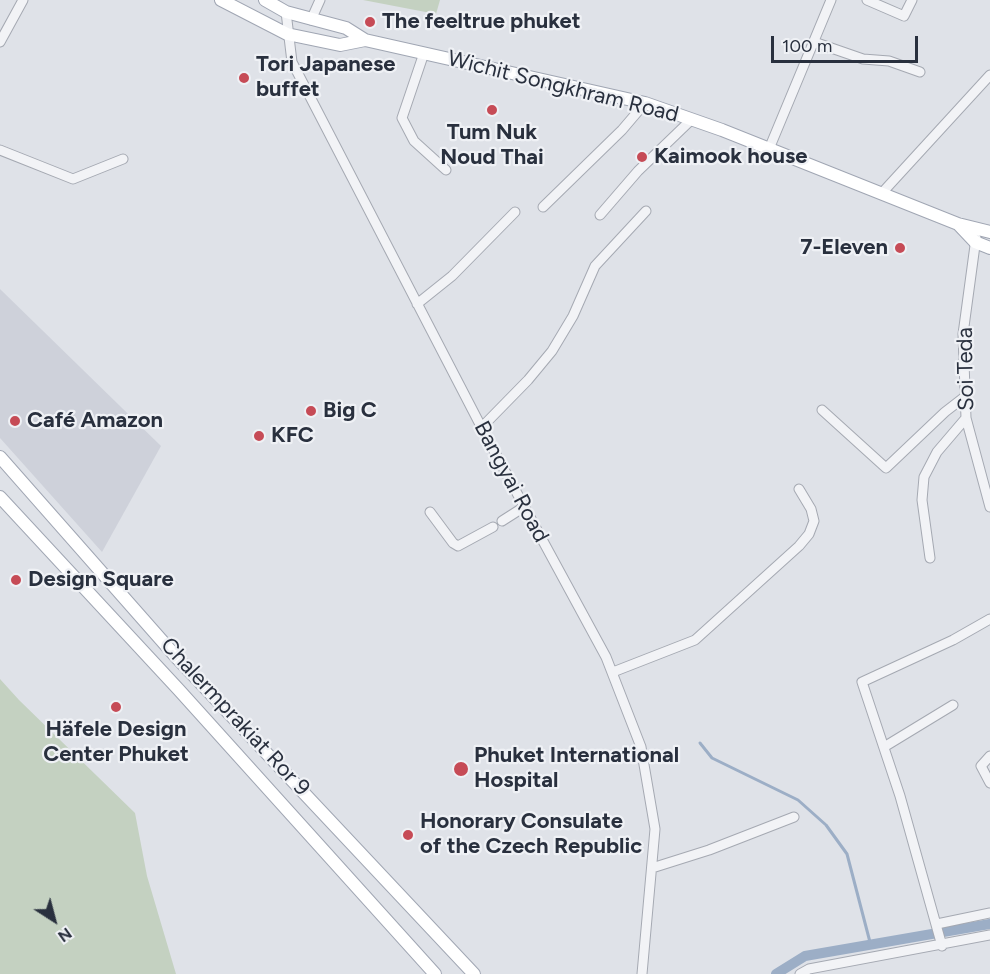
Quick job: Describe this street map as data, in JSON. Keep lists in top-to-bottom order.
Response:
{
  "streets": {
    "main road": ["Wichit Songkhram Road", "Chalermprakiat Ror 9"],
    "street": ["Soi Teda", "Bangyai Road"]
  },
  "crossings": [
    ["Wichit Songkhram Road", "Soi Teda"],
    ["Wichit Songkhram Road", "Bangyai Road"]
  ],
  "places": [
    "The feeltrue phuket",
    "Tori Japanese buffet",
    "Tum Nuk Noud Thai",
    "Kaimook house",
    "7-Eleven",
    "Big C",
    "Café Amazon",
    "KFC",
    "Design Square",
    "Häfele Design Center Phuket",
    "Phuket International Hospital",
    "Honorary Consulate of the Czech Republic"
  ],
  "scale_bar": "100 m",
  "north": "bottom right"
}
